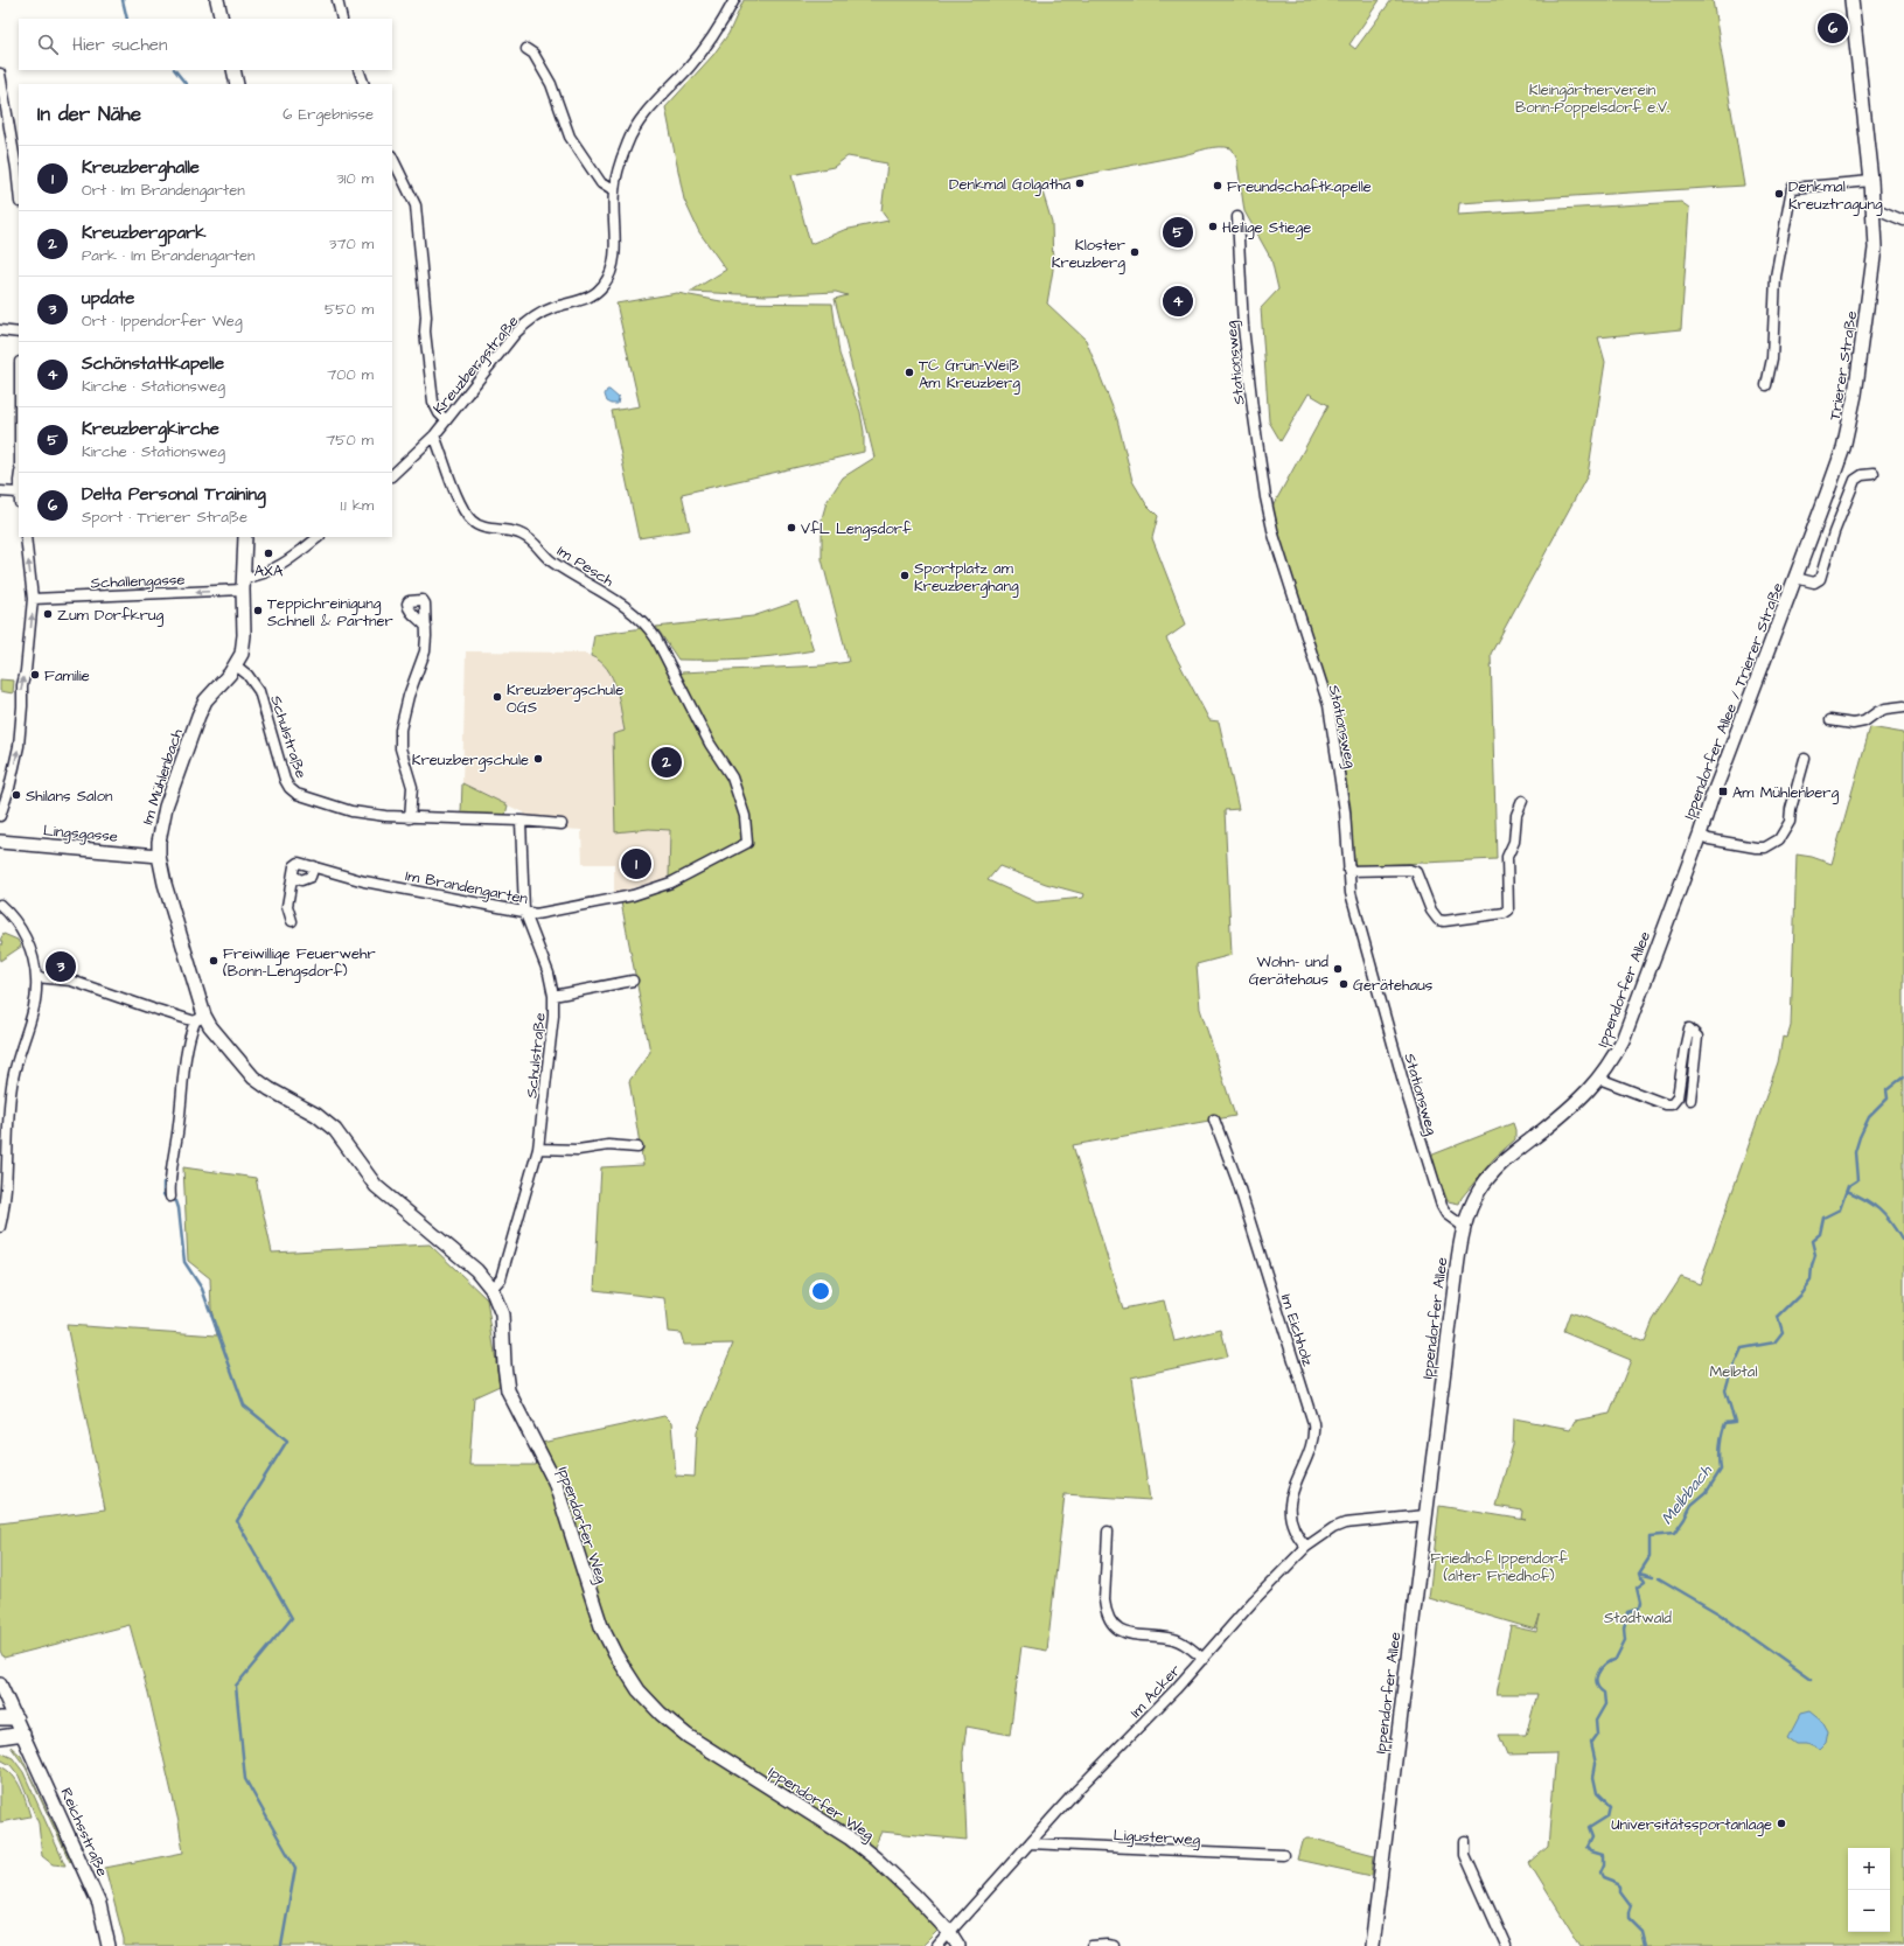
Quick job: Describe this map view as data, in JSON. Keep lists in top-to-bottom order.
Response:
{
  "streets": {
    "street": [
      "Stationsweg",
      "Kreuzbergstraße",
      "Trierer Straße",
      "Im Pesch",
      "Schallengasse",
      "Ippendorfer Allee / Trierer Straße",
      "Schulstraße",
      "Im Mühlenbach",
      "Lingsgasse",
      "Im Brandengarten",
      "Ippendorfer Allee",
      "Im Eichholz",
      "Ippendorfer Weg",
      "Im Acker",
      "Reichsstraße",
      "Ligusterweg"
    ]
  },
  "crossings": [
    ["Stationsweg", "Ippendorfer Allee"],
    ["Kreuzbergstraße", "Im Pesch"],
    ["Trierer Straße", "Ippendorfer Allee / Trierer Straße"],
    ["Im Pesch", "Im Brandengarten"],
    ["Schallengasse", "Im Mühlenbach"],
    ["Ippendorfer Allee / Trierer Straße", "Ippendorfer Allee"],
    ["Schulstraße", "Im Mühlenbach"],
    ["Schulstraße", "Im Brandengarten"],
    ["Schulstraße", "Ippendorfer Weg"],
    ["Im Mühlenbach", "Lingsgasse"],
    ["Im Mühlenbach", "Ippendorfer Weg"],
    ["Ippendorfer Allee", "Im Acker"],
    ["Im Eichholz", "Im Acker"],
    ["Ippendorfer Weg", "Im Acker"],
    ["Im Acker", "Ligusterweg"]
  ],
  "one_way": ["Schallengasse"],
  "water": ["Melbbach"],
  "parks": [
    "Kleingärtnerverein Bonn-Poppelsdorf e.V.",
    "Melbtal",
    "Friedhof Ippendorf (alter Friedhof)",
    "Stadtwald"
  ],
  "places": {
    "other": [
      "Denkmal Golgatha",
      "Freundschaftkapelle",
      "Denkmal Kreuztragung",
      "Heilige Stiege",
      "Kloster Kreuzberg",
      "TC Grün-Weiß Am Kreuzberg",
      "VfL Lengsdorf",
      "AXA",
      "Sportplatz am Kreuzberghang",
      "Teppichreinigung Schnell & Partner",
      "Zum Dorfkrug",
      "Familie",
      "Kreuzbergschule OGS",
      "Kreuzbergschule",
      "Shilans Salon",
      "Freiwillige Feuerwehr (Bonn-Lengsdorf)",
      "Wohn- und Gerätehaus",
      "Gerätehaus",
      "Universitätssportanlage"
    ],
    "transit": ["Am Mühlenberg"]
  },
  "page": {
    "pins": [
      "6",
      "5",
      "4",
      "2",
      "1",
      "3"
    ],
    "search": "Hier suchen",
    "heading": ["In der Nähe", "6 Ergebnisse"],
    "list": [
      {
        "mark": "1",
        "name": "Kreuzberghalle",
        "note": "Ort · Im Brandengarten",
        "value": "310 m"
      },
      {
        "mark": "2",
        "name": "Kreuzbergpark",
        "note": "Park · Im Brandengarten",
        "value": "370 m"
      },
      {
        "mark": "3",
        "name": "update",
        "note": "Ort · Ippendorfer Weg",
        "value": "550 m"
      },
      {
        "mark": "4",
        "name": "Schönstattkapelle",
        "note": "Kirche · Stationsweg",
        "value": "700 m"
      },
      {
        "mark": "5",
        "name": "Kreuzbergkirche",
        "note": "Kirche · Stationsweg",
        "value": "750 m"
      },
      {
        "mark": "6",
        "name": "Delta Personal Training",
        "note": "Sport · Trierer Straße",
        "value": "1.1 km"
      }
    ],
    "map_buttons": ["+", "−"]
  }
}
